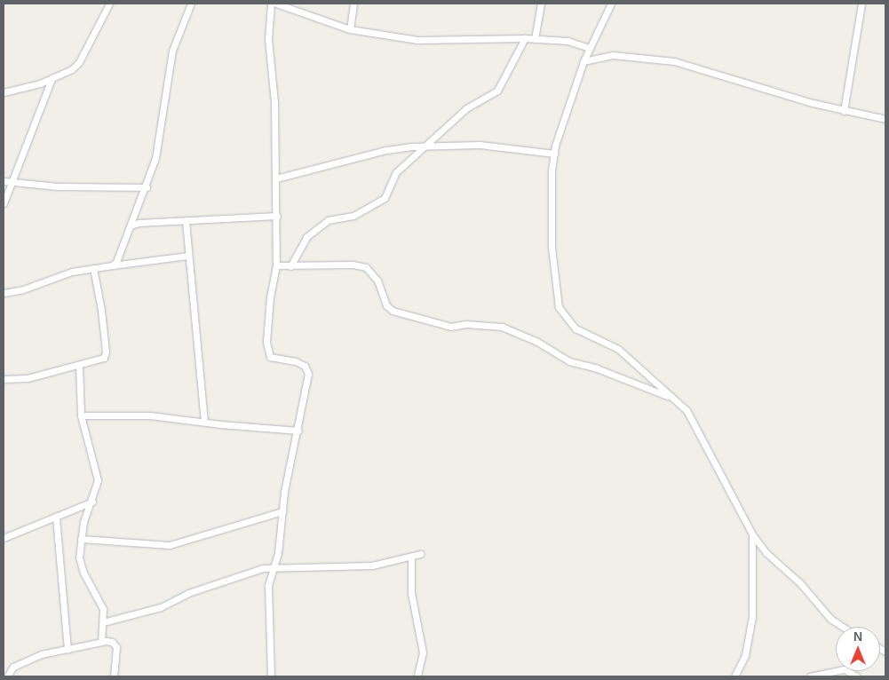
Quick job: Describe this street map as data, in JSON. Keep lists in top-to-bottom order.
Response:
{
  "north": "top"
}
